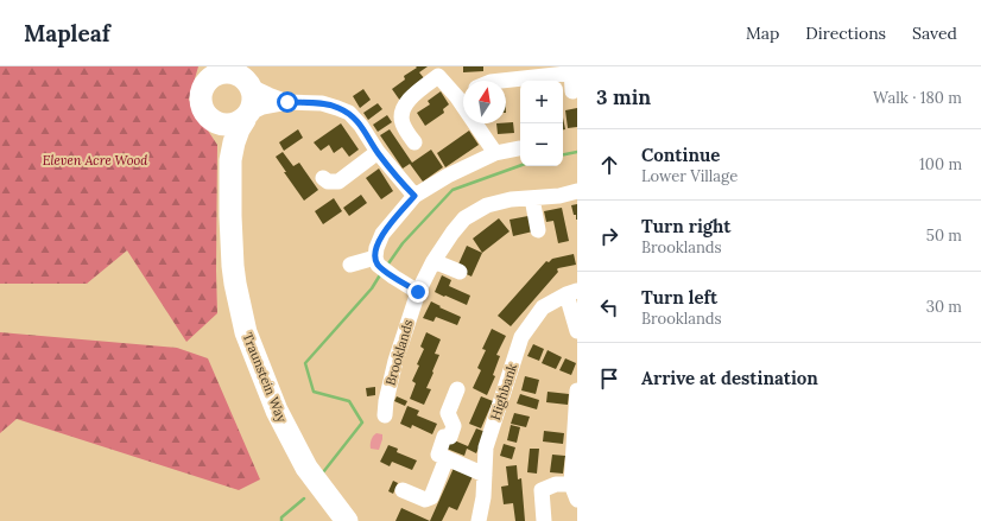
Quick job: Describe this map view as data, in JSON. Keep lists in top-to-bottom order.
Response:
{
  "streets": {
    "highway": ["Traunstein Way"],
    "street": ["Brooklands", "Highbank"]
  },
  "parks": ["Eleven Acre Wood"],
  "north": "top",
  "page": {
    "header": "Mapleaf",
    "nav": ["Map", "Directions", "Saved"],
    "heading": ["3 min", "Walk · 180 m"],
    "map_buttons": ["+", "−"],
    "list": [
      ["Continue", "Lower Village", "100 m"],
      ["Turn right", "Brooklands", "50 m"],
      ["Turn left", "Brooklands", "30 m"],
      "Arrive at destination"
    ]
  }
}
